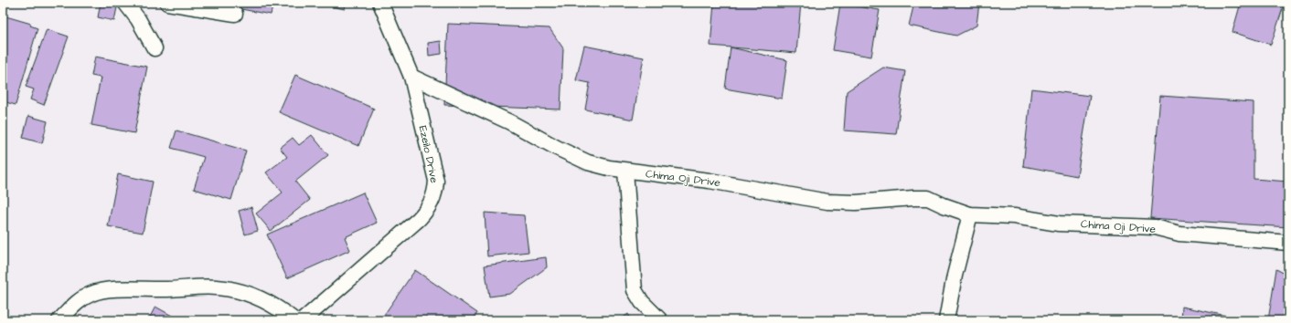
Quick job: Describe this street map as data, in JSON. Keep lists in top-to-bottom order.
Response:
{
  "streets": {
    "street": ["Ezeilo Drive", "Chima Oji Drive"]
  },
  "crossings": [
    ["Ezeilo Drive", "Chima Oji Drive"]
  ]
}
